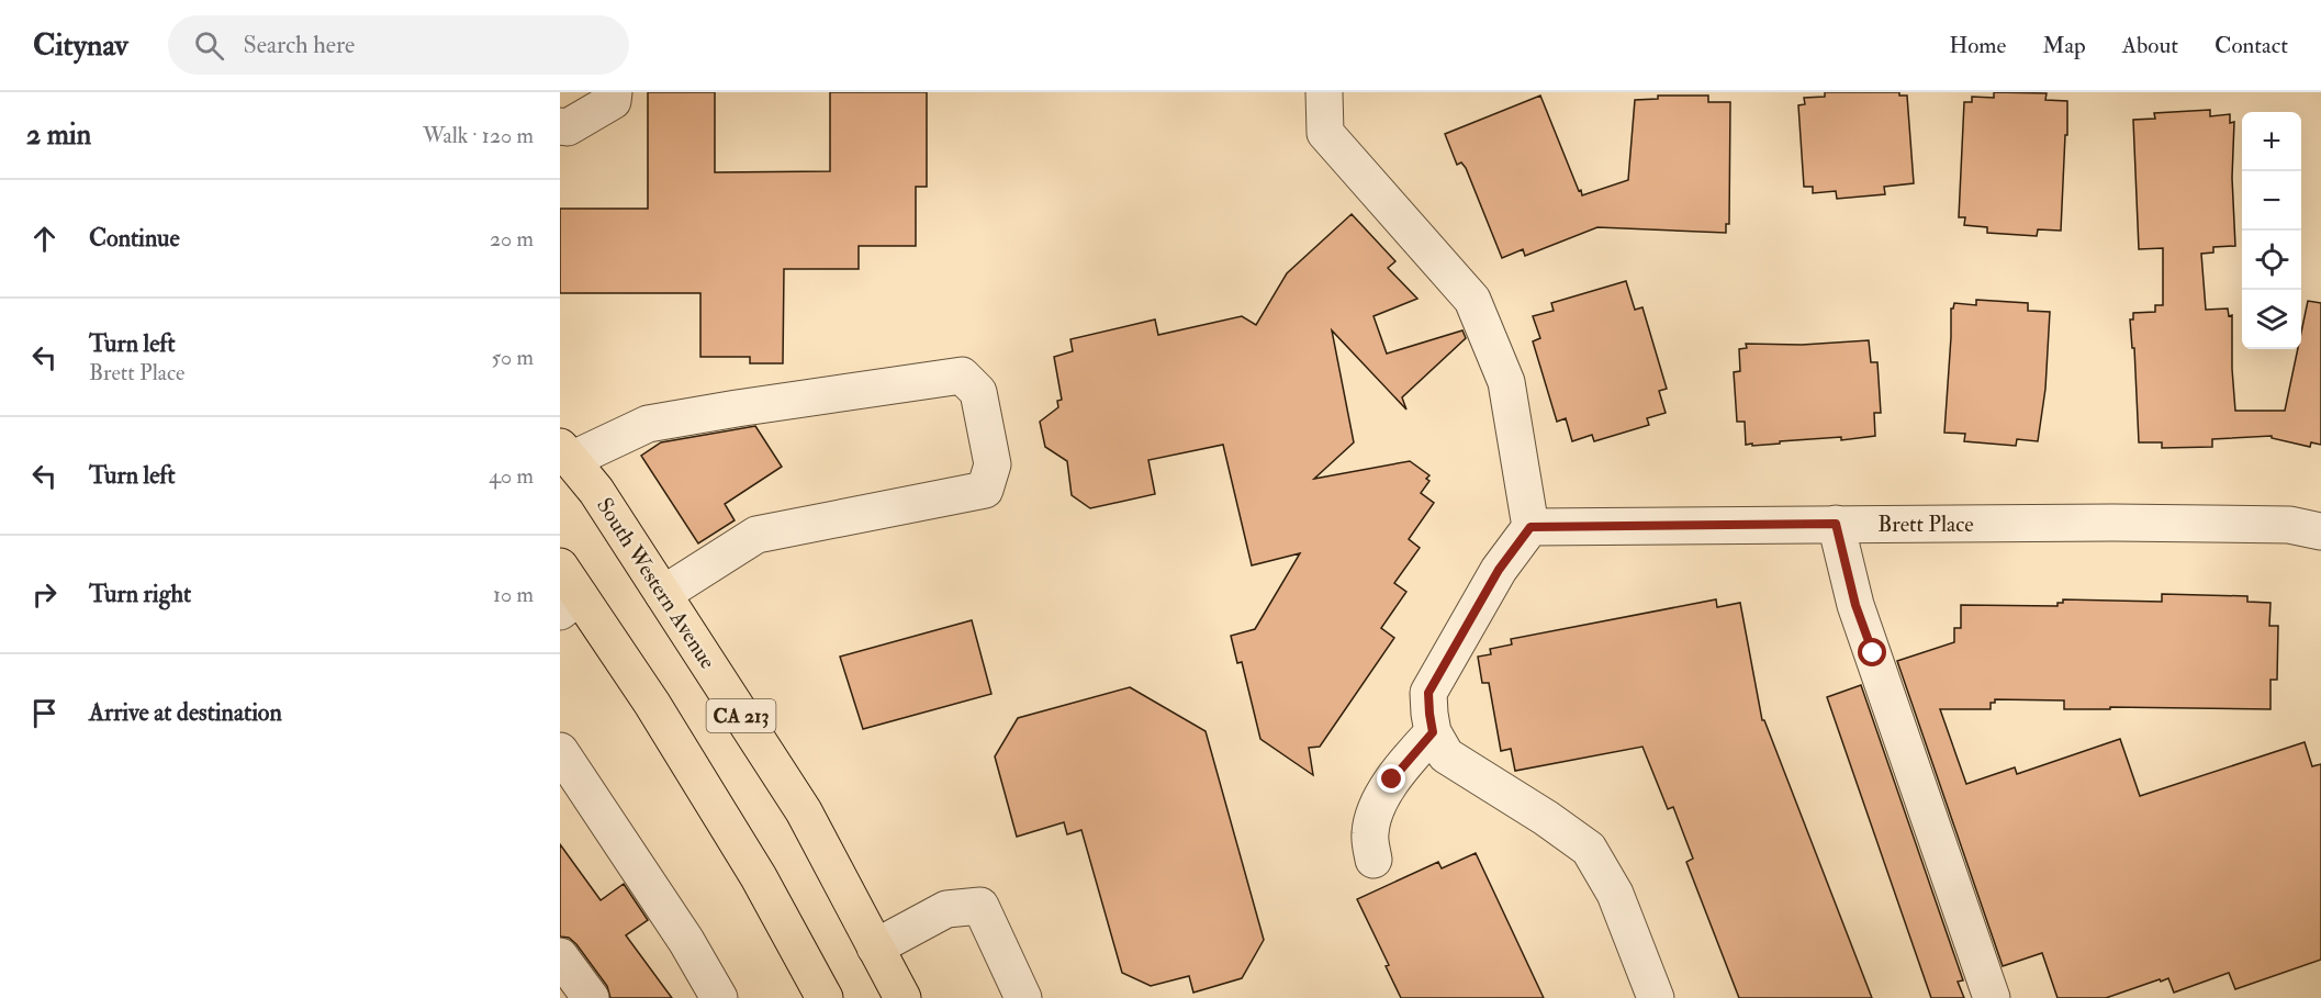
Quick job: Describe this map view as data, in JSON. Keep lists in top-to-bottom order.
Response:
{
  "streets": {
    "main road": ["South Western Avenue", "CA 213"],
    "street": ["Brett Place"]
  },
  "page": {
    "header": "Citynav",
    "search": "Search here",
    "nav": [
      "Home",
      "Map",
      "About",
      "Contact"
    ],
    "heading": ["2 min", "Walk · 120 m"],
    "map_buttons": ["+", "−"],
    "list": [
      ["Continue", "20 m"],
      ["Turn left", "Brett Place", "50 m"],
      ["Turn left", "40 m"],
      ["Turn right", "10 m"],
      "Arrive at destination"
    ]
  }
}
